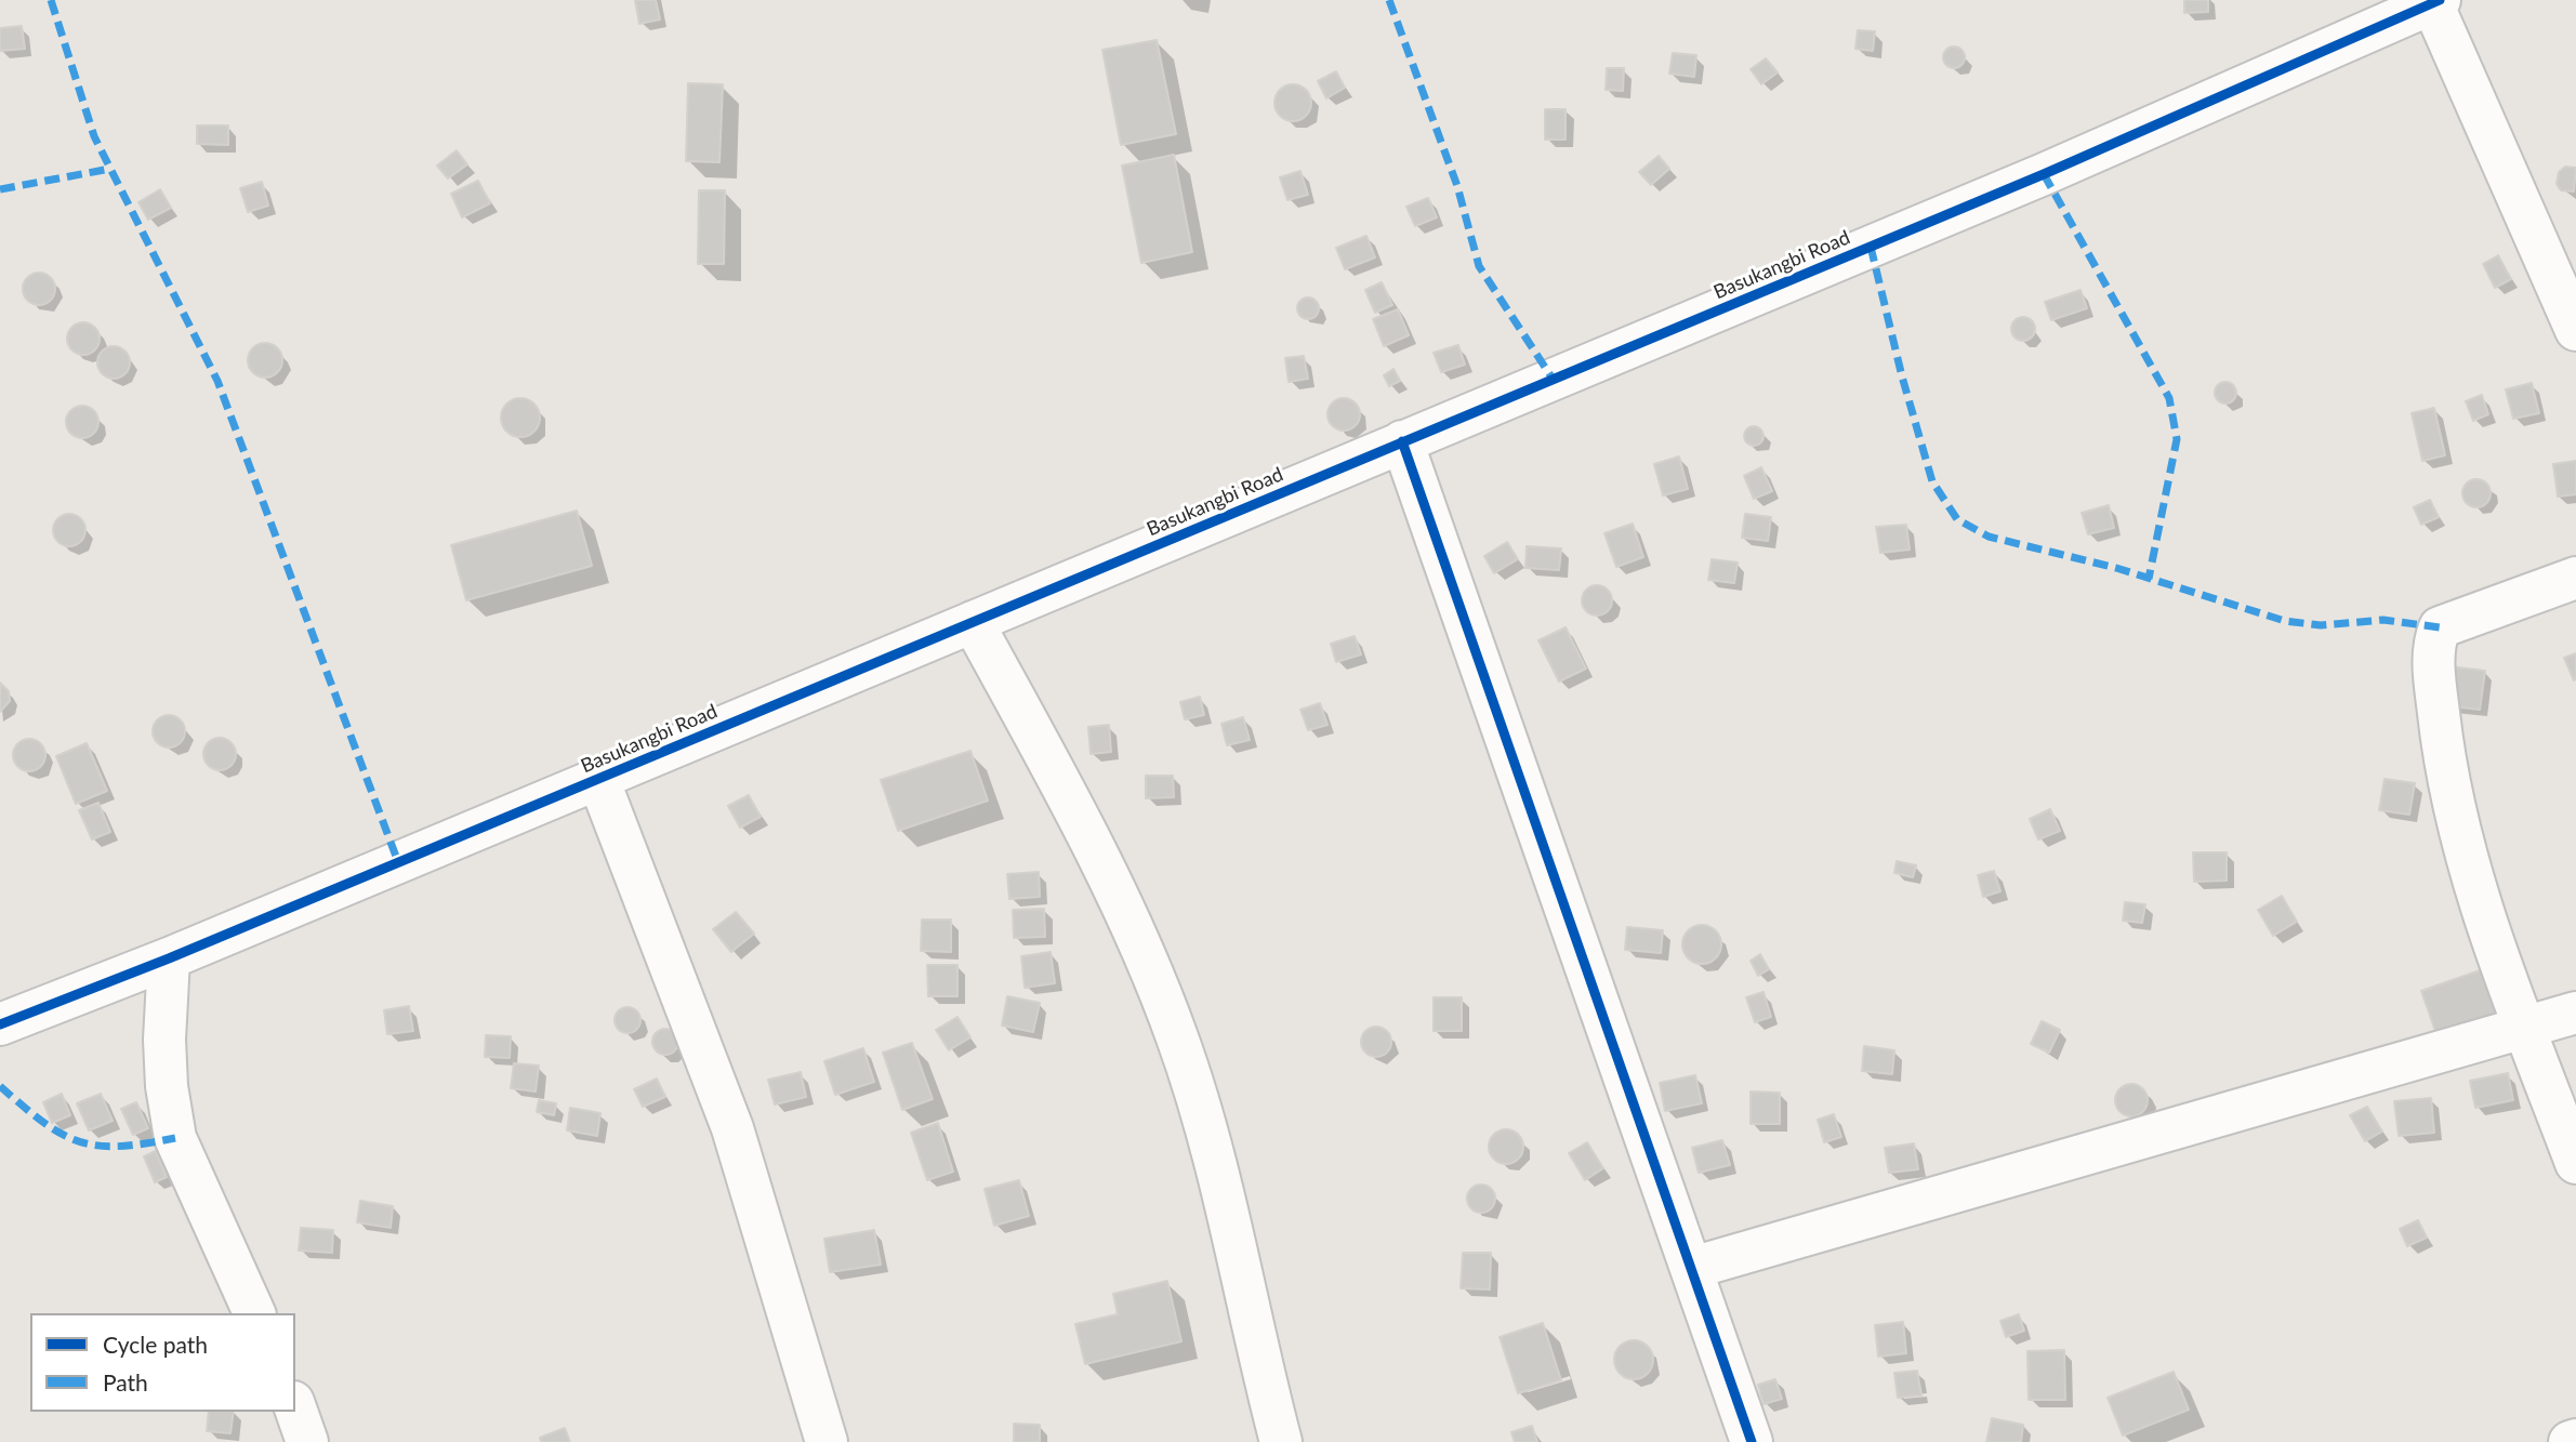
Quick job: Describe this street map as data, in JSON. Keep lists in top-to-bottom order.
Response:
{
  "streets": {
    "street": ["Basukangbi Road"]
  },
  "legend": ["Cycle path", "Path"]
}
